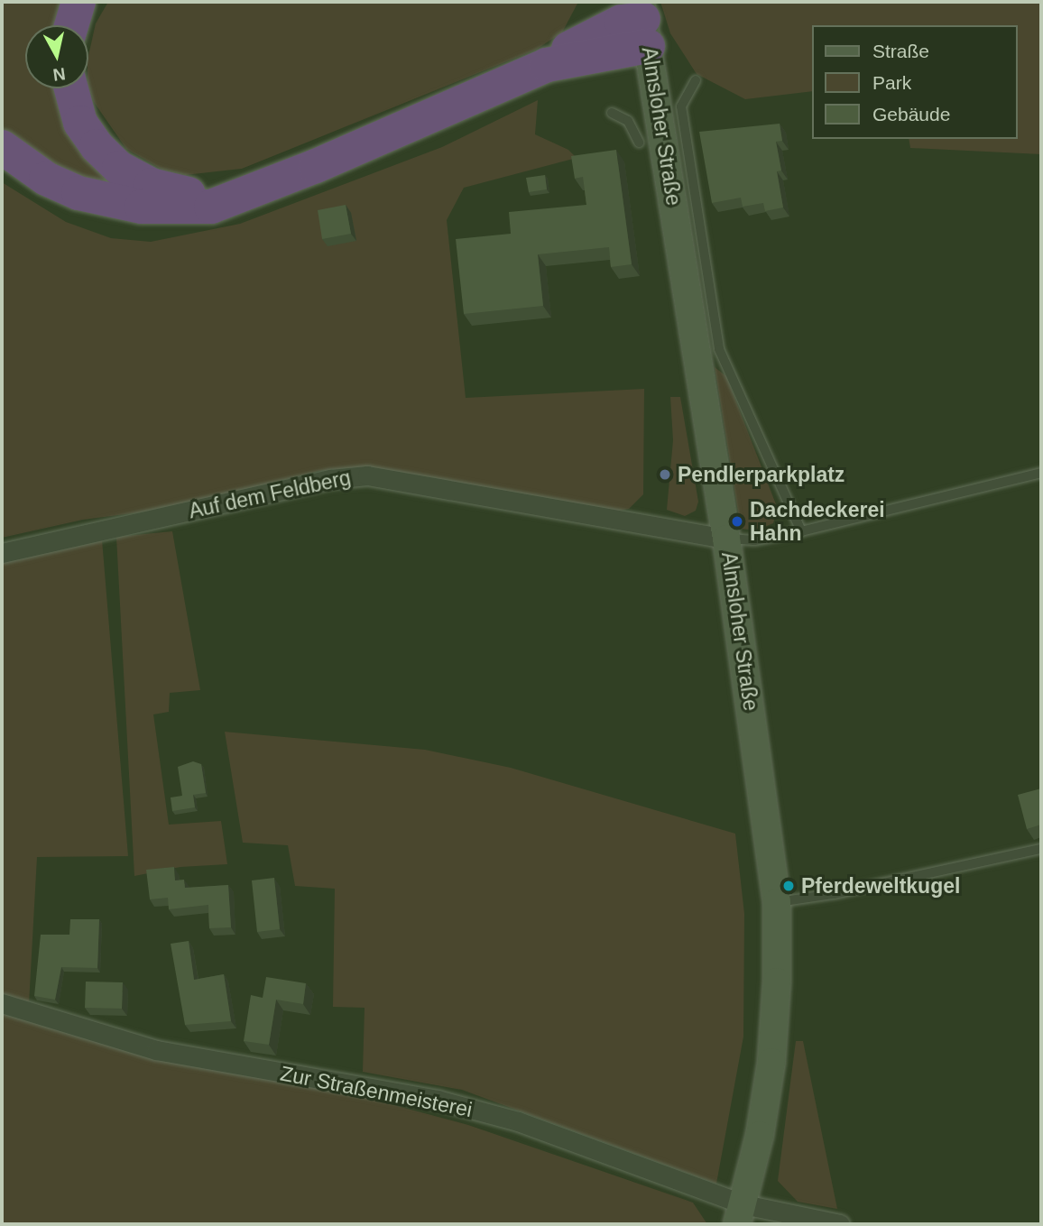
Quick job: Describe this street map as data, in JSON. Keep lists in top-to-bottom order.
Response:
{
  "streets": {
    "street": ["Almsloher Straße", "Auf dem Feldberg", "Zur Straßenmeisterei"]
  },
  "crossings": [
    ["Almsloher Straße", "Auf dem Feldberg"],
    ["Almsloher Straße", "Zur Straßenmeisterei"]
  ],
  "places": ["Pendlerparkplatz", "Dachdeckerei Hahn", "Pferdeweltkugel"],
  "legend": ["Straße", "Park", "Gebäude"],
  "north": "bottom"
}
